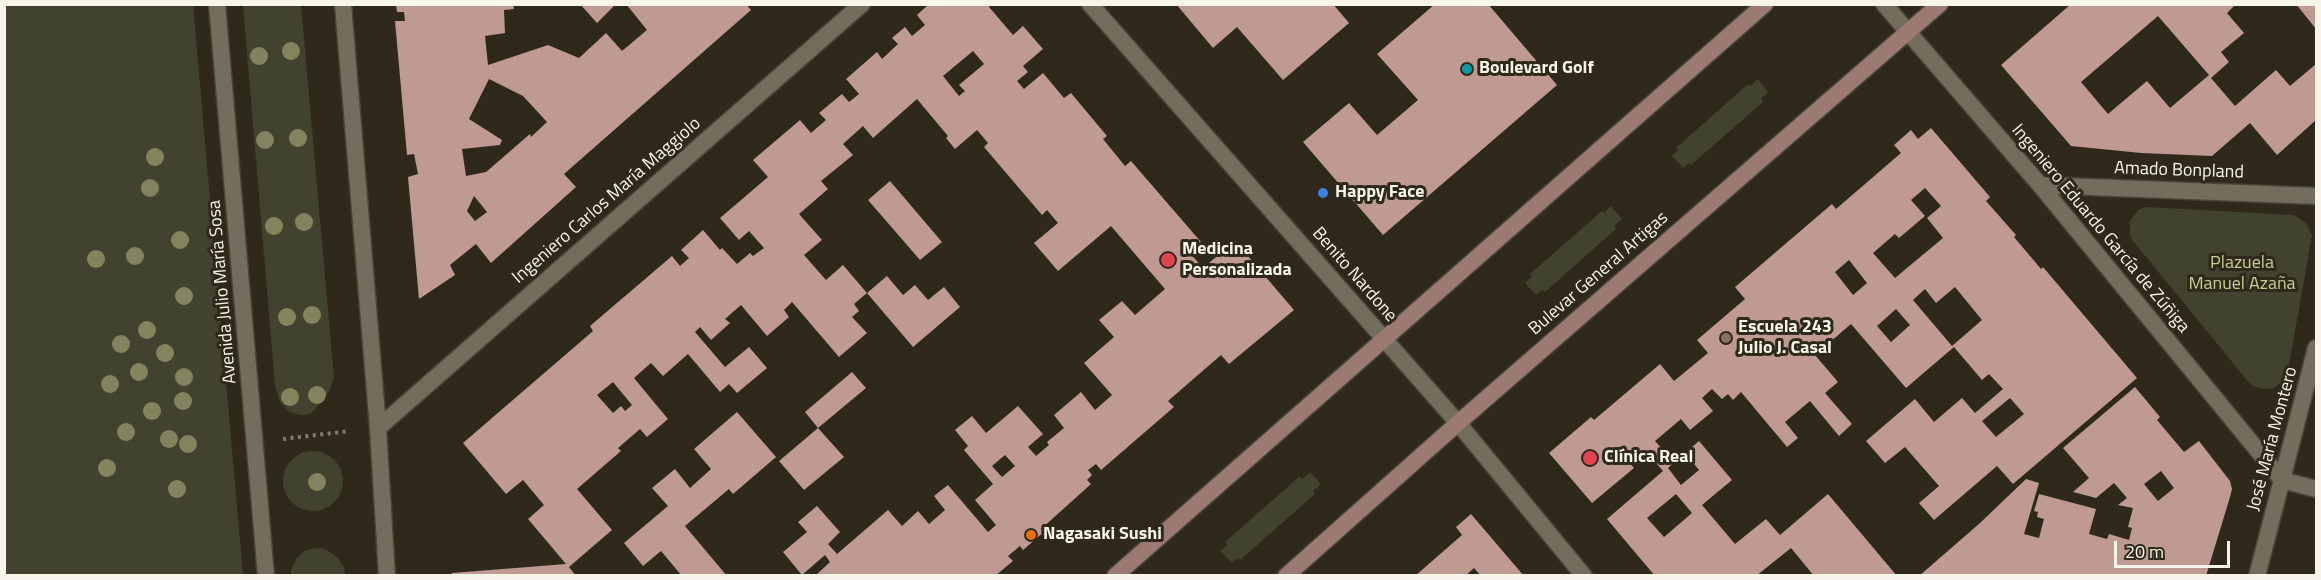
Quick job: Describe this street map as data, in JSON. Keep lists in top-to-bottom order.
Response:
{
  "streets": {
    "main road": ["Bulevar General Artigas"],
    "street": [
      "Amado Bonpland",
      "Ingeniero Carlos María Maggiolo",
      "Ingeniero Eduardo García de Zúñiga",
      "Benito Nardone",
      "Avenida Julio María Sosa",
      "José María Montero"
    ]
  },
  "crossings": [
    ["Amado Bonpland", "Ingeniero Eduardo García de Zúñiga"],
    ["Ingeniero Eduardo García de Zúñiga", "Bulevar General Artigas"],
    ["Ingeniero Eduardo García de Zúñiga", "José María Montero"],
    ["Bulevar General Artigas", "Benito Nardone"]
  ],
  "parks": ["Plazuela Manuel Azaña"],
  "places": [
    "Boulevard Golf",
    "Happy Face",
    "Medicina Personalizada",
    "Escuela 243 Julio J. Casal",
    "Clínica Real",
    "Nagasaki Sushi"
  ],
  "scale_bar": "20 m"
}
